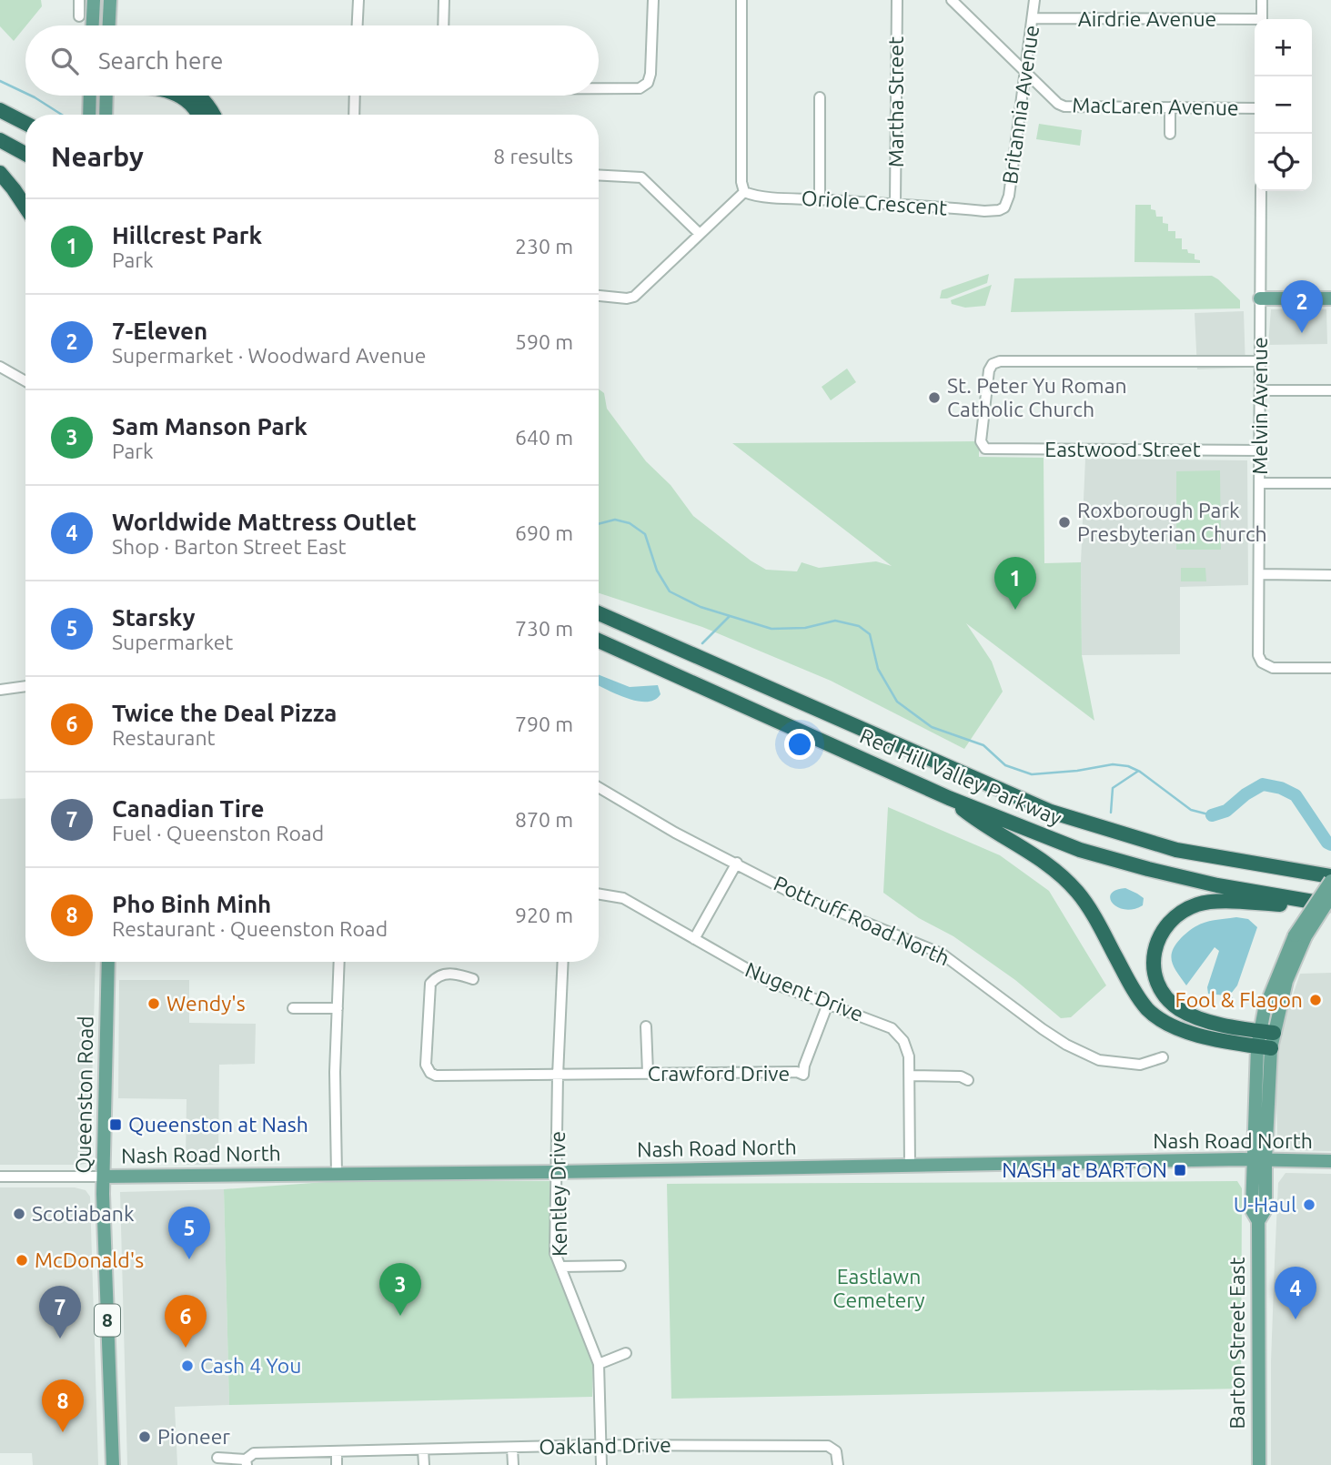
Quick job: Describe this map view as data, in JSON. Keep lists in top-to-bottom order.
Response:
{
  "streets": {
    "highway": ["Red Hill Valley Parkway"],
    "main road": [
      "Queenston Road",
      "Nash Road North",
      "8",
      "Barton Street East"
    ],
    "street": [
      "Airdrie Avenue",
      "Martha Street",
      "Britannia Avenue",
      "MacLaren Avenue",
      "Oriole Crescent",
      "Melvin Avenue",
      "Eastwood Street",
      "Pottruff Road North",
      "Nugent Drive",
      "Crawford Drive",
      "Kentley Drive",
      "Oakland Drive"
    ]
  },
  "crossings": [
    ["Airdrie Avenue", "Britannia Avenue"],
    ["Martha Street", "Oriole Crescent"],
    ["Britannia Avenue", "MacLaren Avenue"],
    ["Britannia Avenue", "Oriole Crescent"],
    ["Melvin Avenue", "Eastwood Street"],
    ["Red Hill Valley Parkway", "Barton Street East"],
    ["Nugent Drive", "Crawford Drive"],
    ["Nugent Drive", "Nash Road North"],
    ["Crawford Drive", "Kentley Drive"],
    ["Queenston Road", "Nash Road North"],
    ["Nash Road North", "Kentley Drive"],
    ["Nash Road North", "Barton Street East"],
    ["Kentley Drive", "Oakland Drive"]
  ],
  "parks": ["Eastlawn Cemetery"],
  "places": {
    "other": [
      "St. Peter Yu Roman Catholic Church",
      "Roxborough Park Presbyterian Church",
      "Fool & Flagon",
      "Wendy's",
      "U-Haul",
      "Scotiabank",
      "McDonald's",
      "Cash 4 You",
      "Pioneer"
    ],
    "transit": ["Queenston at Nash", "NASH at BARTON"]
  },
  "page": {
    "map_buttons": ["+", "−"],
    "search": "Search here",
    "heading": ["Nearby", "8 results"],
    "list": [
      {
        "mark": "1",
        "name": "Hillcrest Park",
        "note": "Park",
        "value": "230 m"
      },
      {
        "mark": "2",
        "name": "7-Eleven",
        "note": "Supermarket · Woodward Avenue",
        "value": "590 m"
      },
      {
        "mark": "3",
        "name": "Sam Manson Park",
        "note": "Park",
        "value": "640 m"
      },
      {
        "mark": "4",
        "name": "Worldwide Mattress Outlet",
        "note": "Shop · Barton Street East",
        "value": "690 m"
      },
      {
        "mark": "5",
        "name": "Starsky",
        "note": "Supermarket",
        "value": "730 m"
      },
      {
        "mark": "6",
        "name": "Twice the Deal Pizza",
        "note": "Restaurant",
        "value": "790 m"
      },
      {
        "mark": "7",
        "name": "Canadian Tire",
        "note": "Fuel · Queenston Road",
        "value": "870 m"
      },
      {
        "mark": "8",
        "name": "Pho Binh Minh",
        "note": "Restaurant · Queenston Road",
        "value": "920 m"
      }
    ],
    "pins": [
      "2",
      "1",
      "5",
      "3",
      "4",
      "7",
      "6",
      "8"
    ]
  }
}
